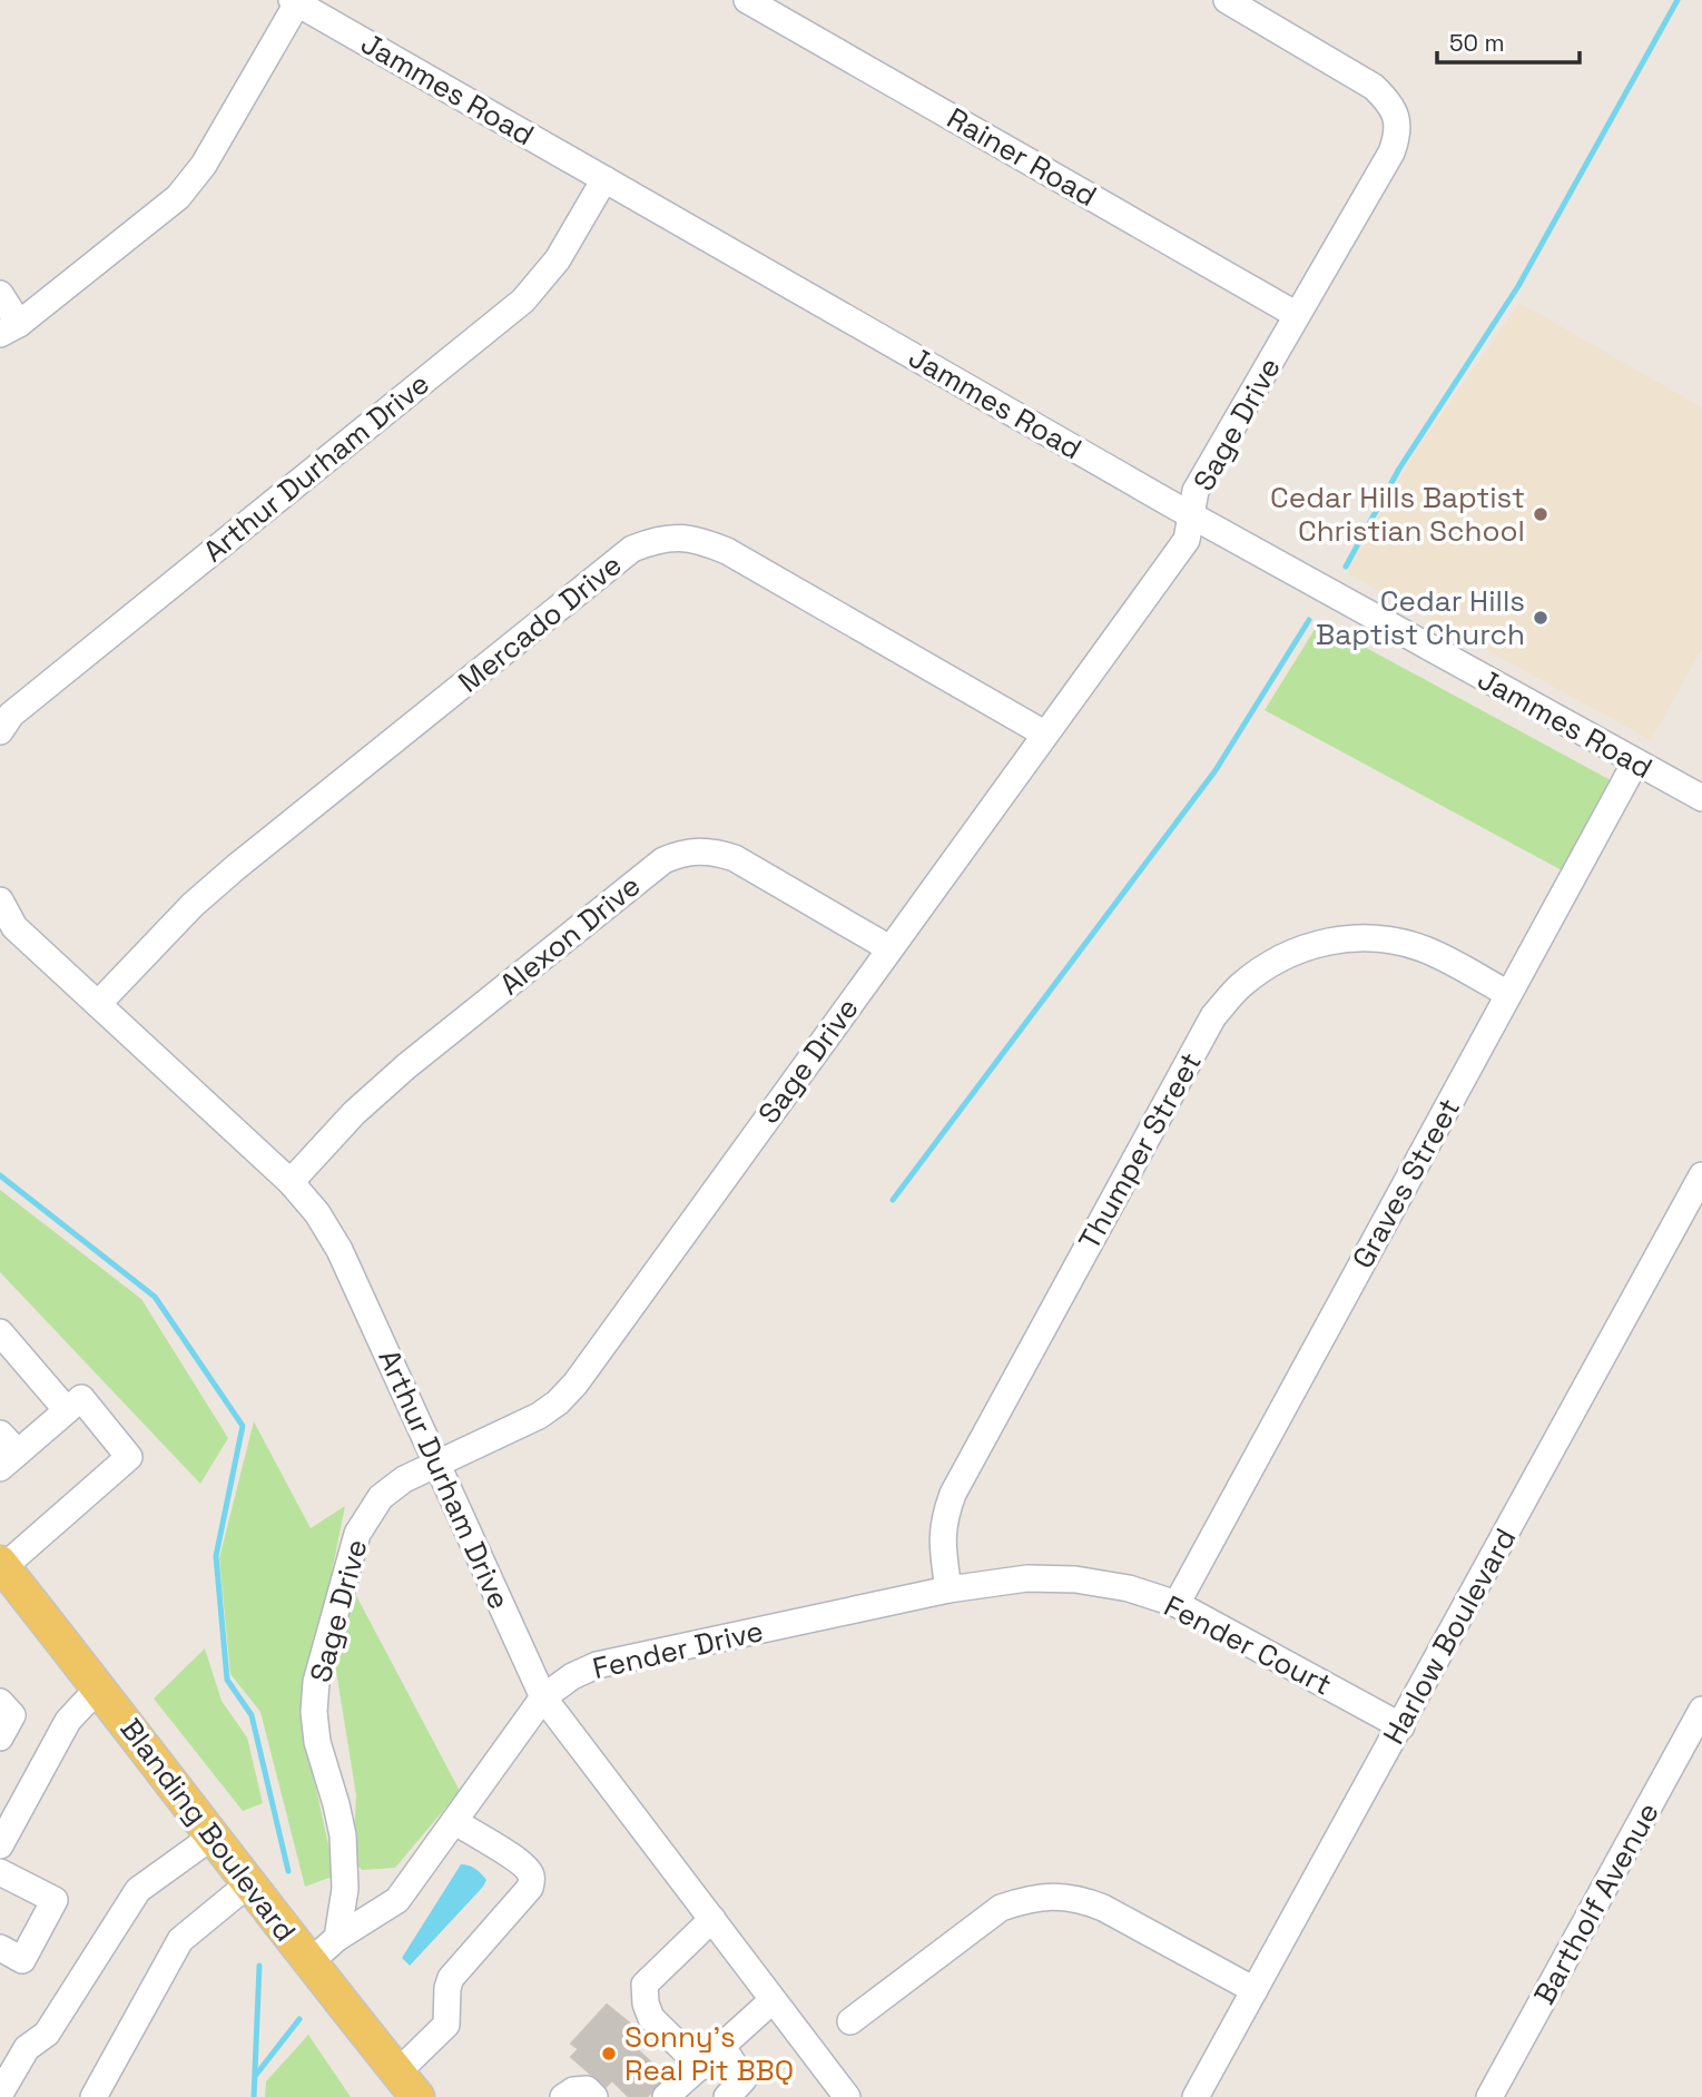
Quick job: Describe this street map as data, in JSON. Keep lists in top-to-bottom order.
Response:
{
  "streets": {
    "main road": ["Blanding Boulevard"],
    "street": [
      "Jammes Road",
      "Rainer Road",
      "Sage Drive",
      "Arthur Durham Drive",
      "Mercado Drive",
      "Alexon Drive",
      "Thumper Street",
      "Graves Street",
      "Harlow Boulevard",
      "Fender Court",
      "Fender Drive",
      "Bartholf Avenue"
    ]
  },
  "crossings": [
    ["Jammes Road", "Sage Drive"],
    ["Jammes Road", "Arthur Durham Drive"],
    ["Jammes Road", "Graves Street"],
    ["Rainer Road", "Sage Drive"],
    ["Sage Drive", "Arthur Durham Drive"],
    ["Sage Drive", "Mercado Drive"],
    ["Sage Drive", "Alexon Drive"],
    ["Sage Drive", "Fender Drive"],
    ["Arthur Durham Drive", "Mercado Drive"],
    ["Arthur Durham Drive", "Alexon Drive"],
    ["Arthur Durham Drive", "Fender Drive"],
    ["Thumper Street", "Graves Street"],
    ["Thumper Street", "Fender Court"],
    ["Thumper Street", "Fender Drive"],
    ["Graves Street", "Fender Court"],
    ["Harlow Boulevard", "Fender Court"],
    ["Fender Court", "Fender Drive"]
  ],
  "places": ["Cedar Hills Baptist Christian School", "Cedar Hills Baptist Church", "Sonny's Real Pit BBQ"],
  "scale_bar": "50 m"
}
